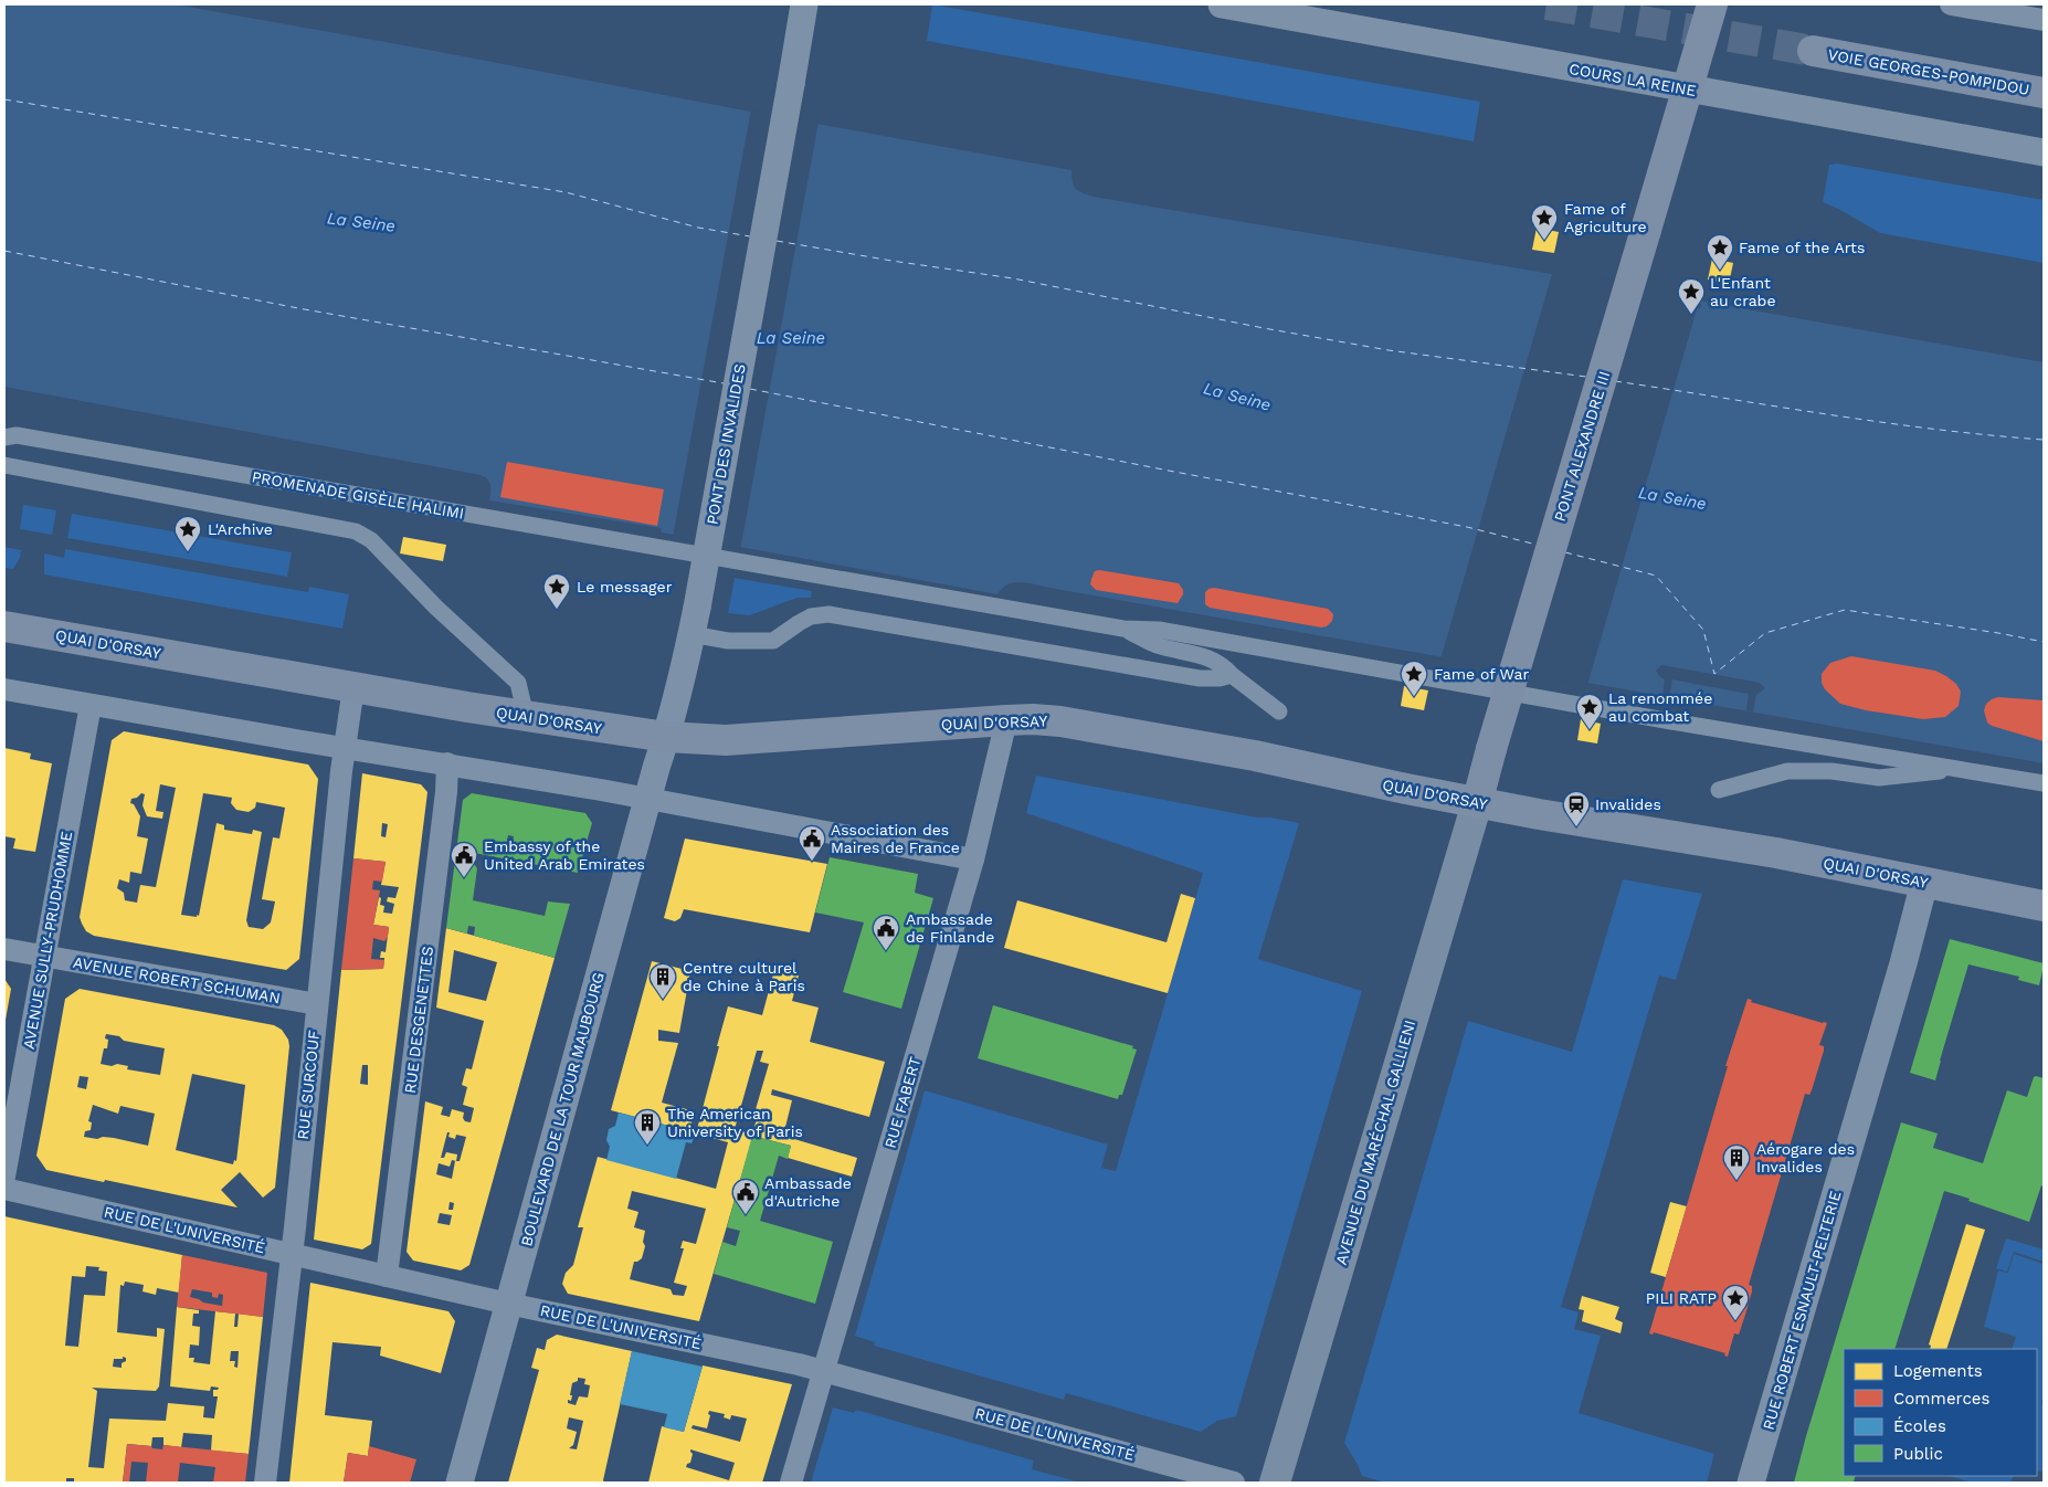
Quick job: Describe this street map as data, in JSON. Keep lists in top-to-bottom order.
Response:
{
  "streets": {
    "main road": [
      "VOIE GEORGES-POMPIDOU",
      "PONT ALEXANDRE III",
      "QUAI D'ORSAY",
      "AVENUE DU MARÉCHAL GALLIENI"
    ],
    "street": [
      "COURS LA REINE",
      "PONT DES INVALIDES",
      "PROMENADE GISÈLE HALIMI",
      "AVENUE SULLY-PRUDHOMME",
      "AVENUE ROBERT SCHUMAN",
      "RUE DESGENETTES",
      "RUE SURCOUF",
      "RUE FABERT",
      "BOULEVARD DE LA TOUR MAUBOURG",
      "RUE DE L'UNIVERSITÉ",
      "RUE ROBERT ESNAULT-PELTERIE"
    ]
  },
  "crossings": [
    ["COURS LA REINE", "PONT ALEXANDRE III"],
    ["PONT DES INVALIDES", "QUAI D'ORSAY"],
    ["PONT DES INVALIDES", "BOULEVARD DE LA TOUR MAUBOURG"],
    ["PONT ALEXANDRE III", "QUAI D'ORSAY"],
    ["PONT ALEXANDRE III", "AVENUE DU MARÉCHAL GALLIENI"],
    ["QUAI D'ORSAY", "RUE SURCOUF"],
    ["QUAI D'ORSAY", "RUE FABERT"],
    ["QUAI D'ORSAY", "BOULEVARD DE LA TOUR MAUBOURG"],
    ["QUAI D'ORSAY", "AVENUE DU MARÉCHAL GALLIENI"],
    ["QUAI D'ORSAY", "RUE ROBERT ESNAULT-PELTERIE"],
    ["AVENUE SULLY-PRUDHOMME", "AVENUE ROBERT SCHUMAN"],
    ["AVENUE ROBERT SCHUMAN", "RUE SURCOUF"],
    ["RUE DESGENETTES", "RUE DE L'UNIVERSITÉ"],
    ["RUE SURCOUF", "RUE DE L'UNIVERSITÉ"],
    ["RUE FABERT", "RUE DE L'UNIVERSITÉ"],
    ["BOULEVARD DE LA TOUR MAUBOURG", "RUE DE L'UNIVERSITÉ"]
  ],
  "water": ["La Seine"],
  "places": {
    "place": [
      "Fame of Agriculture",
      "Fame of the Arts",
      "L'Enfant au crabe",
      "L'Archive",
      "Le messager",
      "Fame of War",
      "La renommée au combat",
      "PILI RATP"
    ],
    "station": ["Invalides"],
    "public building": [
      "Association des Maires de France",
      "Embassy of the United Arab Emirates",
      "Ambassade de Finlande",
      "Ambassade d'Autriche"
    ],
    "building": ["Centre culturel de Chine à Paris", "The American University of Paris", "Aérogare des Invalides"]
  },
  "legend": [
    "Logements",
    "Commerces",
    "Écoles",
    "Public"
  ]
}
